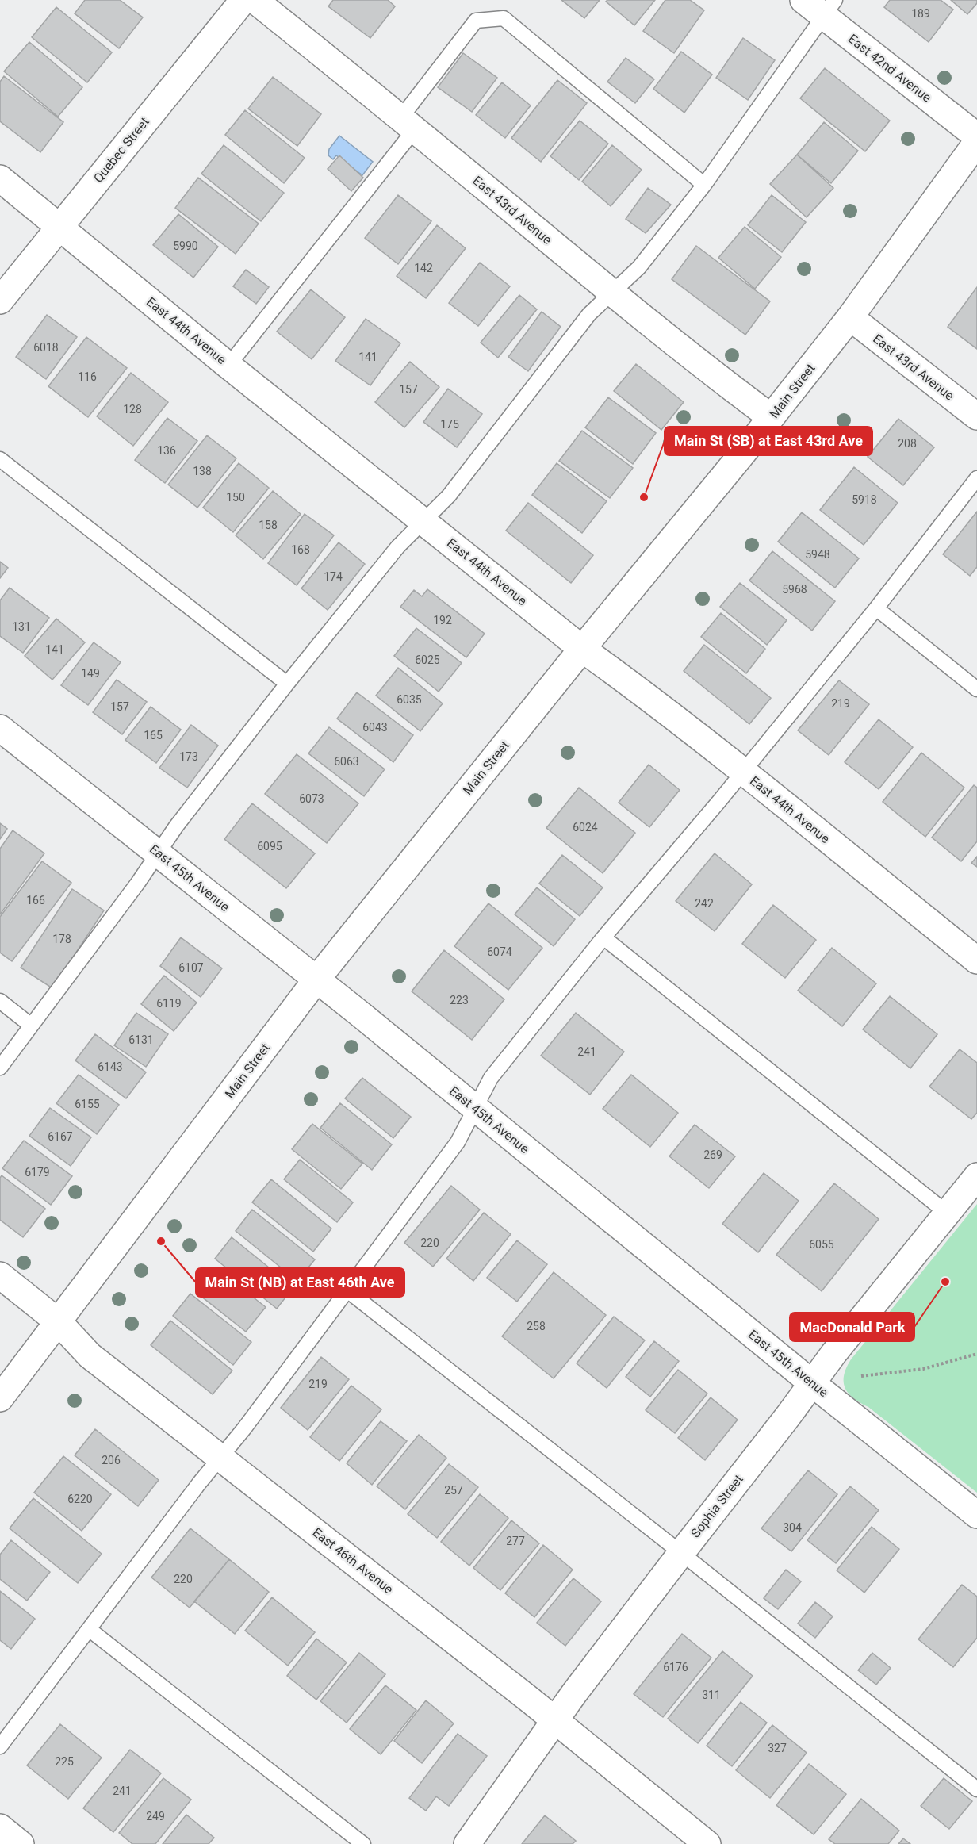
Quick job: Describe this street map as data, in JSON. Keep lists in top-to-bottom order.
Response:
{
  "streets": {
    "street": [
      "East 42nd Avenue",
      "Quebec Street",
      "East 43rd Avenue",
      "East 44th Avenue",
      "Main Street",
      "East 45th Avenue",
      "Sophia Street",
      "East 46th Avenue"
    ]
  },
  "crossings": [
    ["Quebec Street", "East 44th Avenue"],
    ["East 43rd Avenue", "Main Street"],
    ["East 44th Avenue", "Main Street"],
    ["Main Street", "East 45th Avenue"],
    ["Main Street", "East 46th Avenue"],
    ["East 45th Avenue", "Sophia Street"],
    ["Sophia Street", "East 46th Avenue"]
  ],
  "places": ["Main St (SB) at East 43rd Ave", "Main St (NB) at East 46th Ave", "MacDonald Park"],
  "house_numbers": [
    "189",
    "5990",
    "142",
    "6018",
    "141",
    "116",
    "157",
    "128",
    "175",
    "208",
    "136",
    "138",
    "150",
    "5918",
    "158",
    "168",
    "5948",
    "174",
    "5968",
    "192",
    "131",
    "141",
    "6025",
    "149",
    "6035",
    "219",
    "157",
    "6043",
    "165",
    "173",
    "6063",
    "6073",
    "6024",
    "6095",
    "166",
    "242",
    "178",
    "6074",
    "6107",
    "223",
    "6119",
    "6131",
    "241",
    "6143",
    "6155",
    "6167",
    "269",
    "6179",
    "220",
    "6055",
    "258",
    "219",
    "206",
    "257",
    "6220",
    "304",
    "277",
    "220",
    "6176",
    "311",
    "327",
    "225",
    "241",
    "249"
  ]
}
